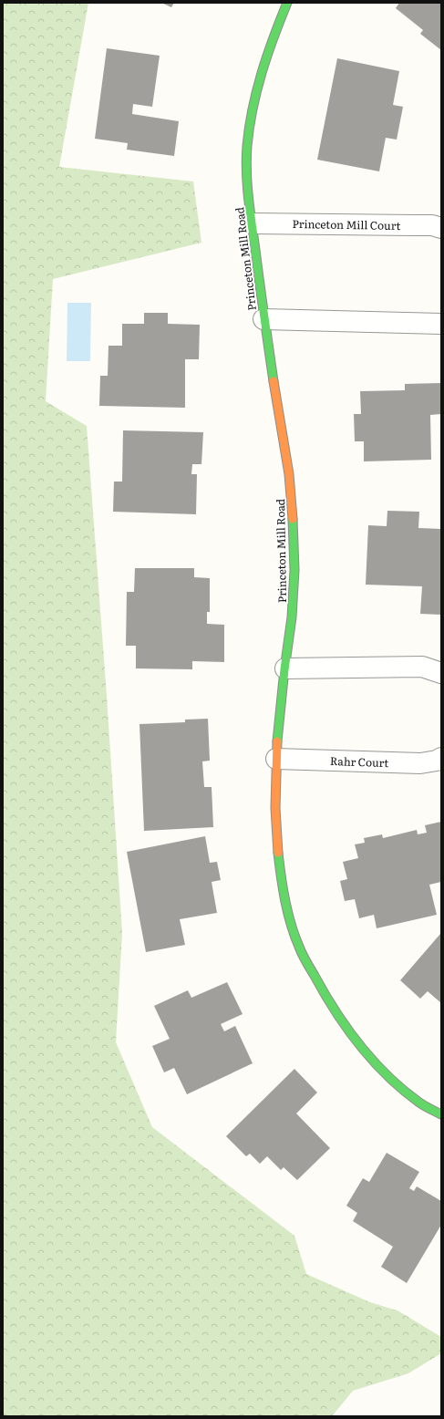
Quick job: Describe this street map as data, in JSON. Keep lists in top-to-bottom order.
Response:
{
  "streets": {
    "street": ["Princeton Mill Court", "Princeton Mill Road", "Rahr Court"]
  },
  "crossings": [
    ["Princeton Mill Court", "Princeton Mill Road"],
    ["Princeton Mill Road", "Rahr Court"]
  ]
}
